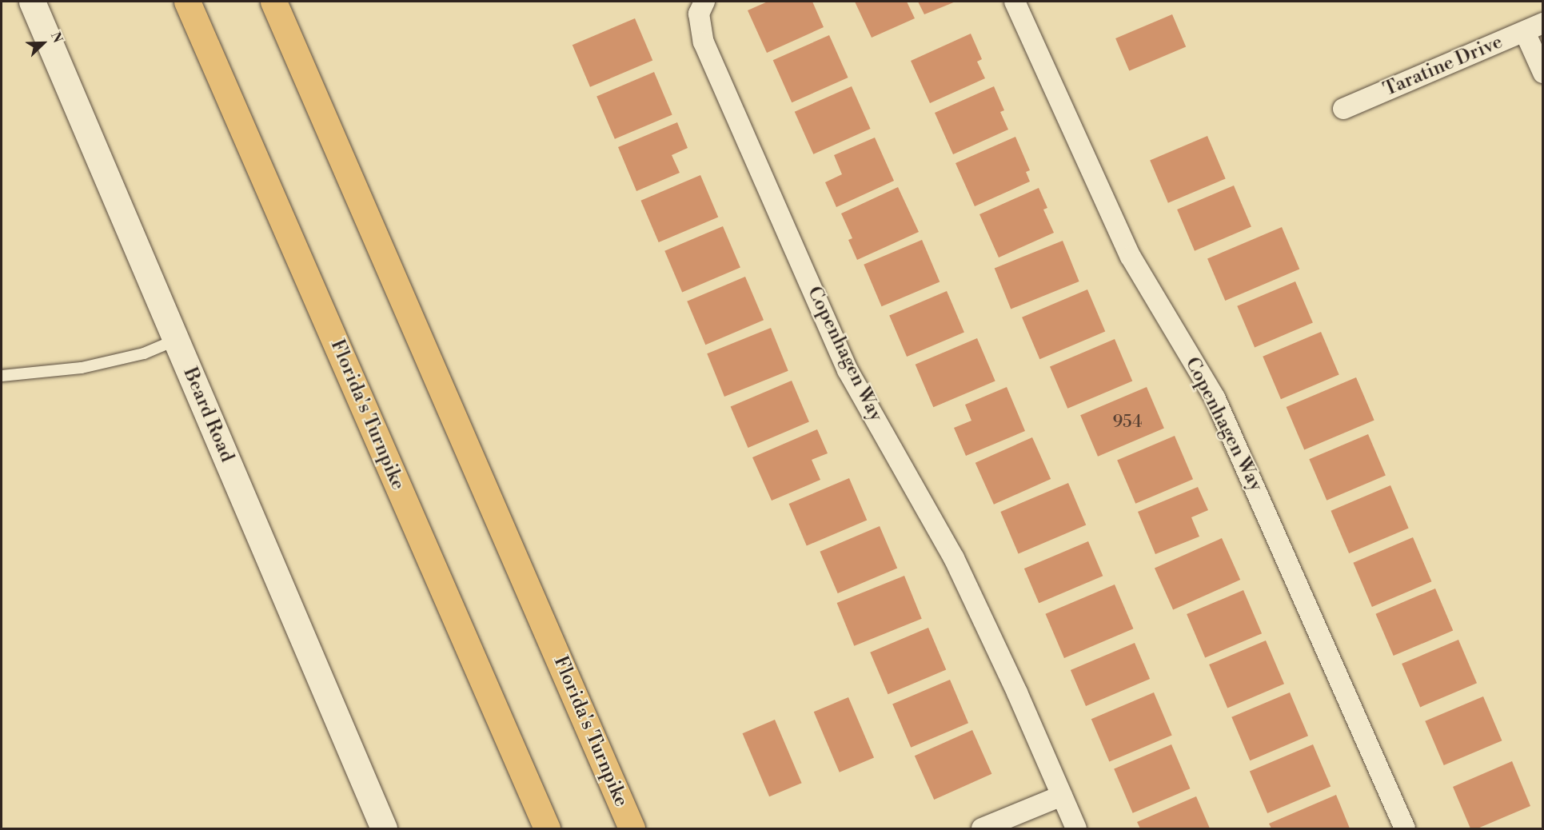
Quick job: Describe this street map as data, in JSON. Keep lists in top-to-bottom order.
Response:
{
  "streets": {
    "highway": ["Florida's Turnpike"],
    "street": ["Taratine Drive", "Copenhagen Way", "Beard Road"]
  },
  "house_numbers": ["954"],
  "north": "top right"
}
